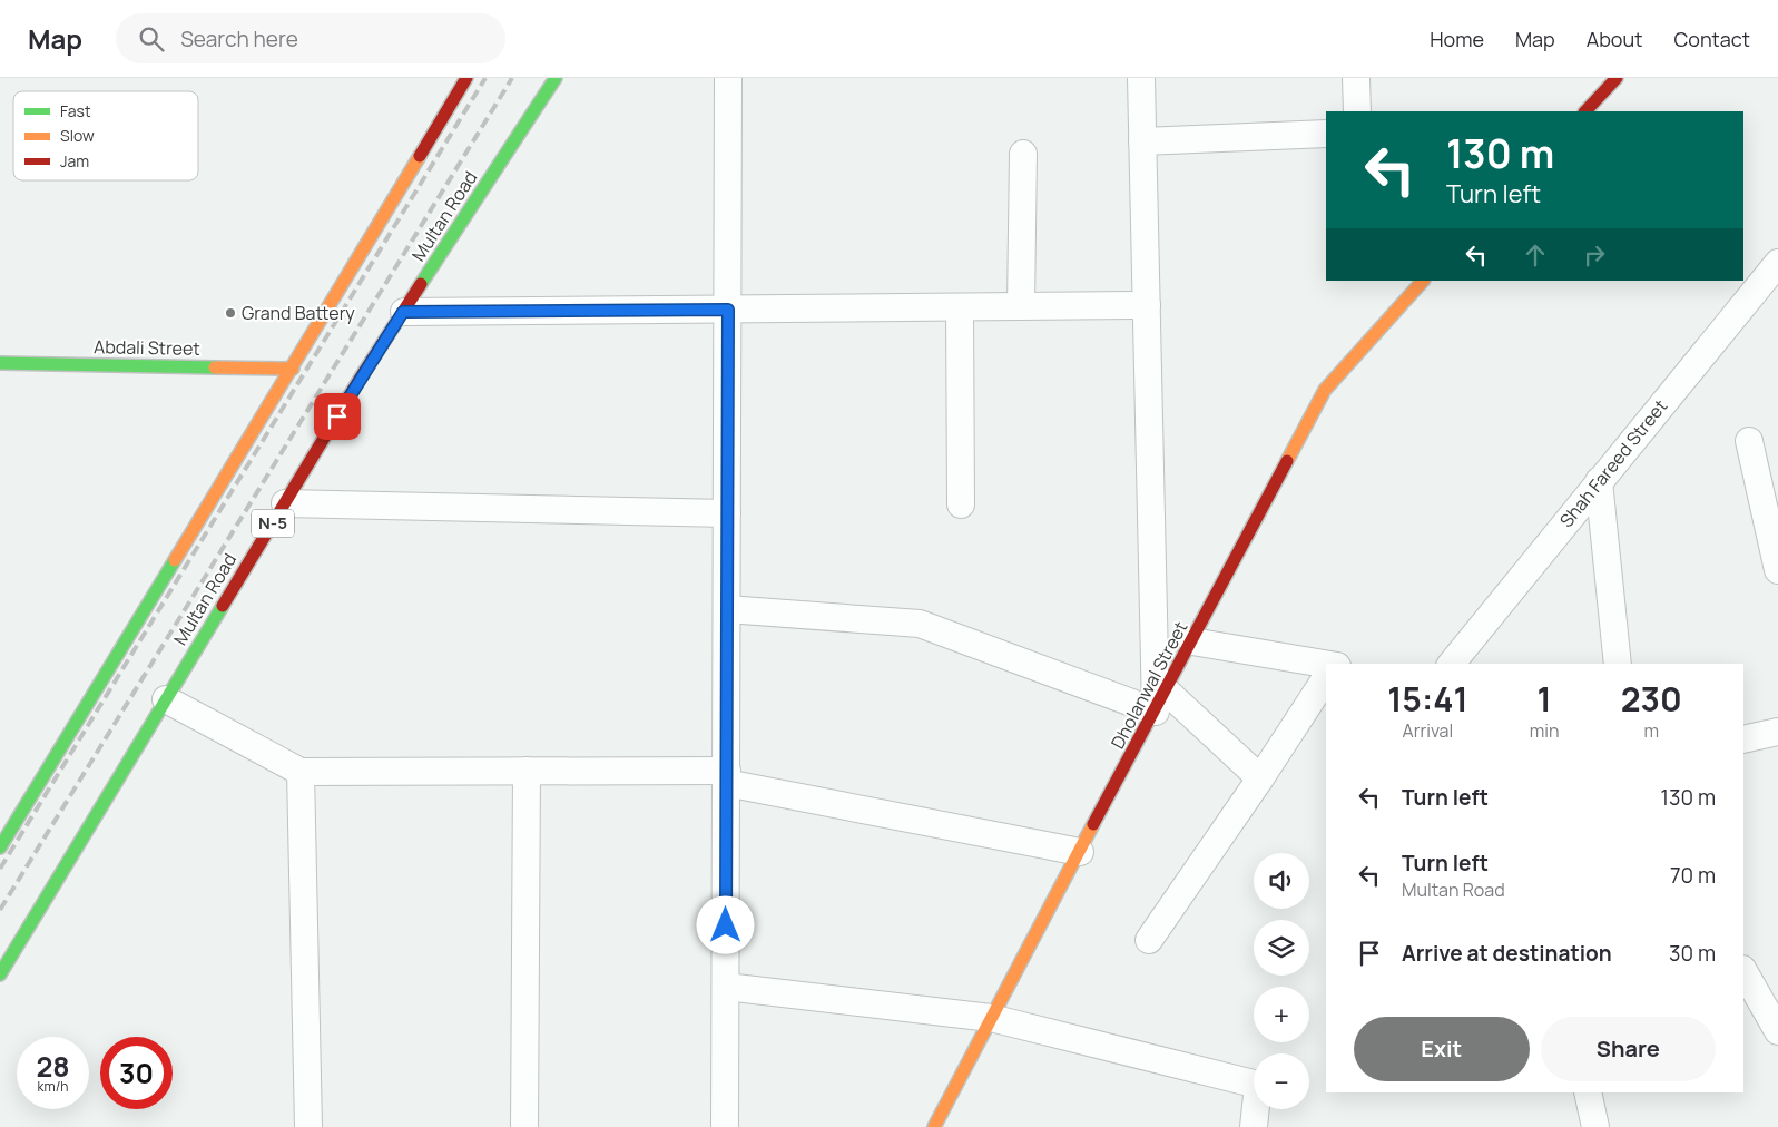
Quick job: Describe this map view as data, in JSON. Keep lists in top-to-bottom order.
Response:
{
  "streets": {
    "main road": [
      "Multan Road",
      "Abdali Street",
      "N-5",
      "Dholanwal Street"
    ],
    "street": ["Shah Fareed Street"]
  },
  "places": ["Grand Battery"],
  "legend": ["Fast", "Slow", "Jam"],
  "page": {
    "header": "Map",
    "search": "Search here",
    "nav": [
      "Home",
      "Map",
      "About",
      "Contact"
    ],
    "turn": ["130 m", "Turn left"],
    "eta": [
      "15:41",
      "Arrival",
      "1",
      "min",
      "230",
      "m"
    ],
    "list": [
      {
        "name": "Turn left",
        "value": "130 m"
      },
      {
        "name": "Turn left",
        "note": "Multan Road",
        "value": "70 m"
      },
      {
        "name": "Arrive at destination",
        "value": "30 m"
      }
    ],
    "map_buttons": ["+", "−"],
    "buttons": ["Exit", "Share"],
    "speed": "28 km/h",
    "limit": "30"
  }
}
